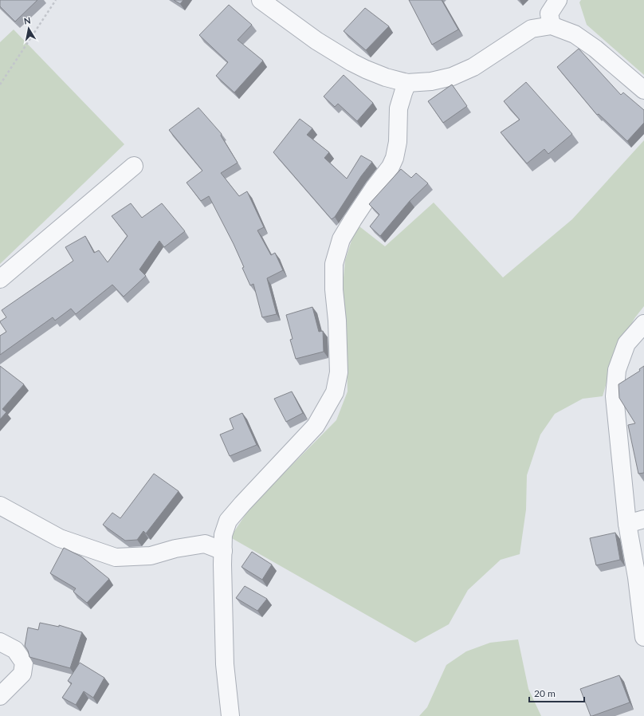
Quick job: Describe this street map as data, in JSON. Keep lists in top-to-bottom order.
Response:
{
  "scale_bar": "20 m",
  "north": "top"
}
